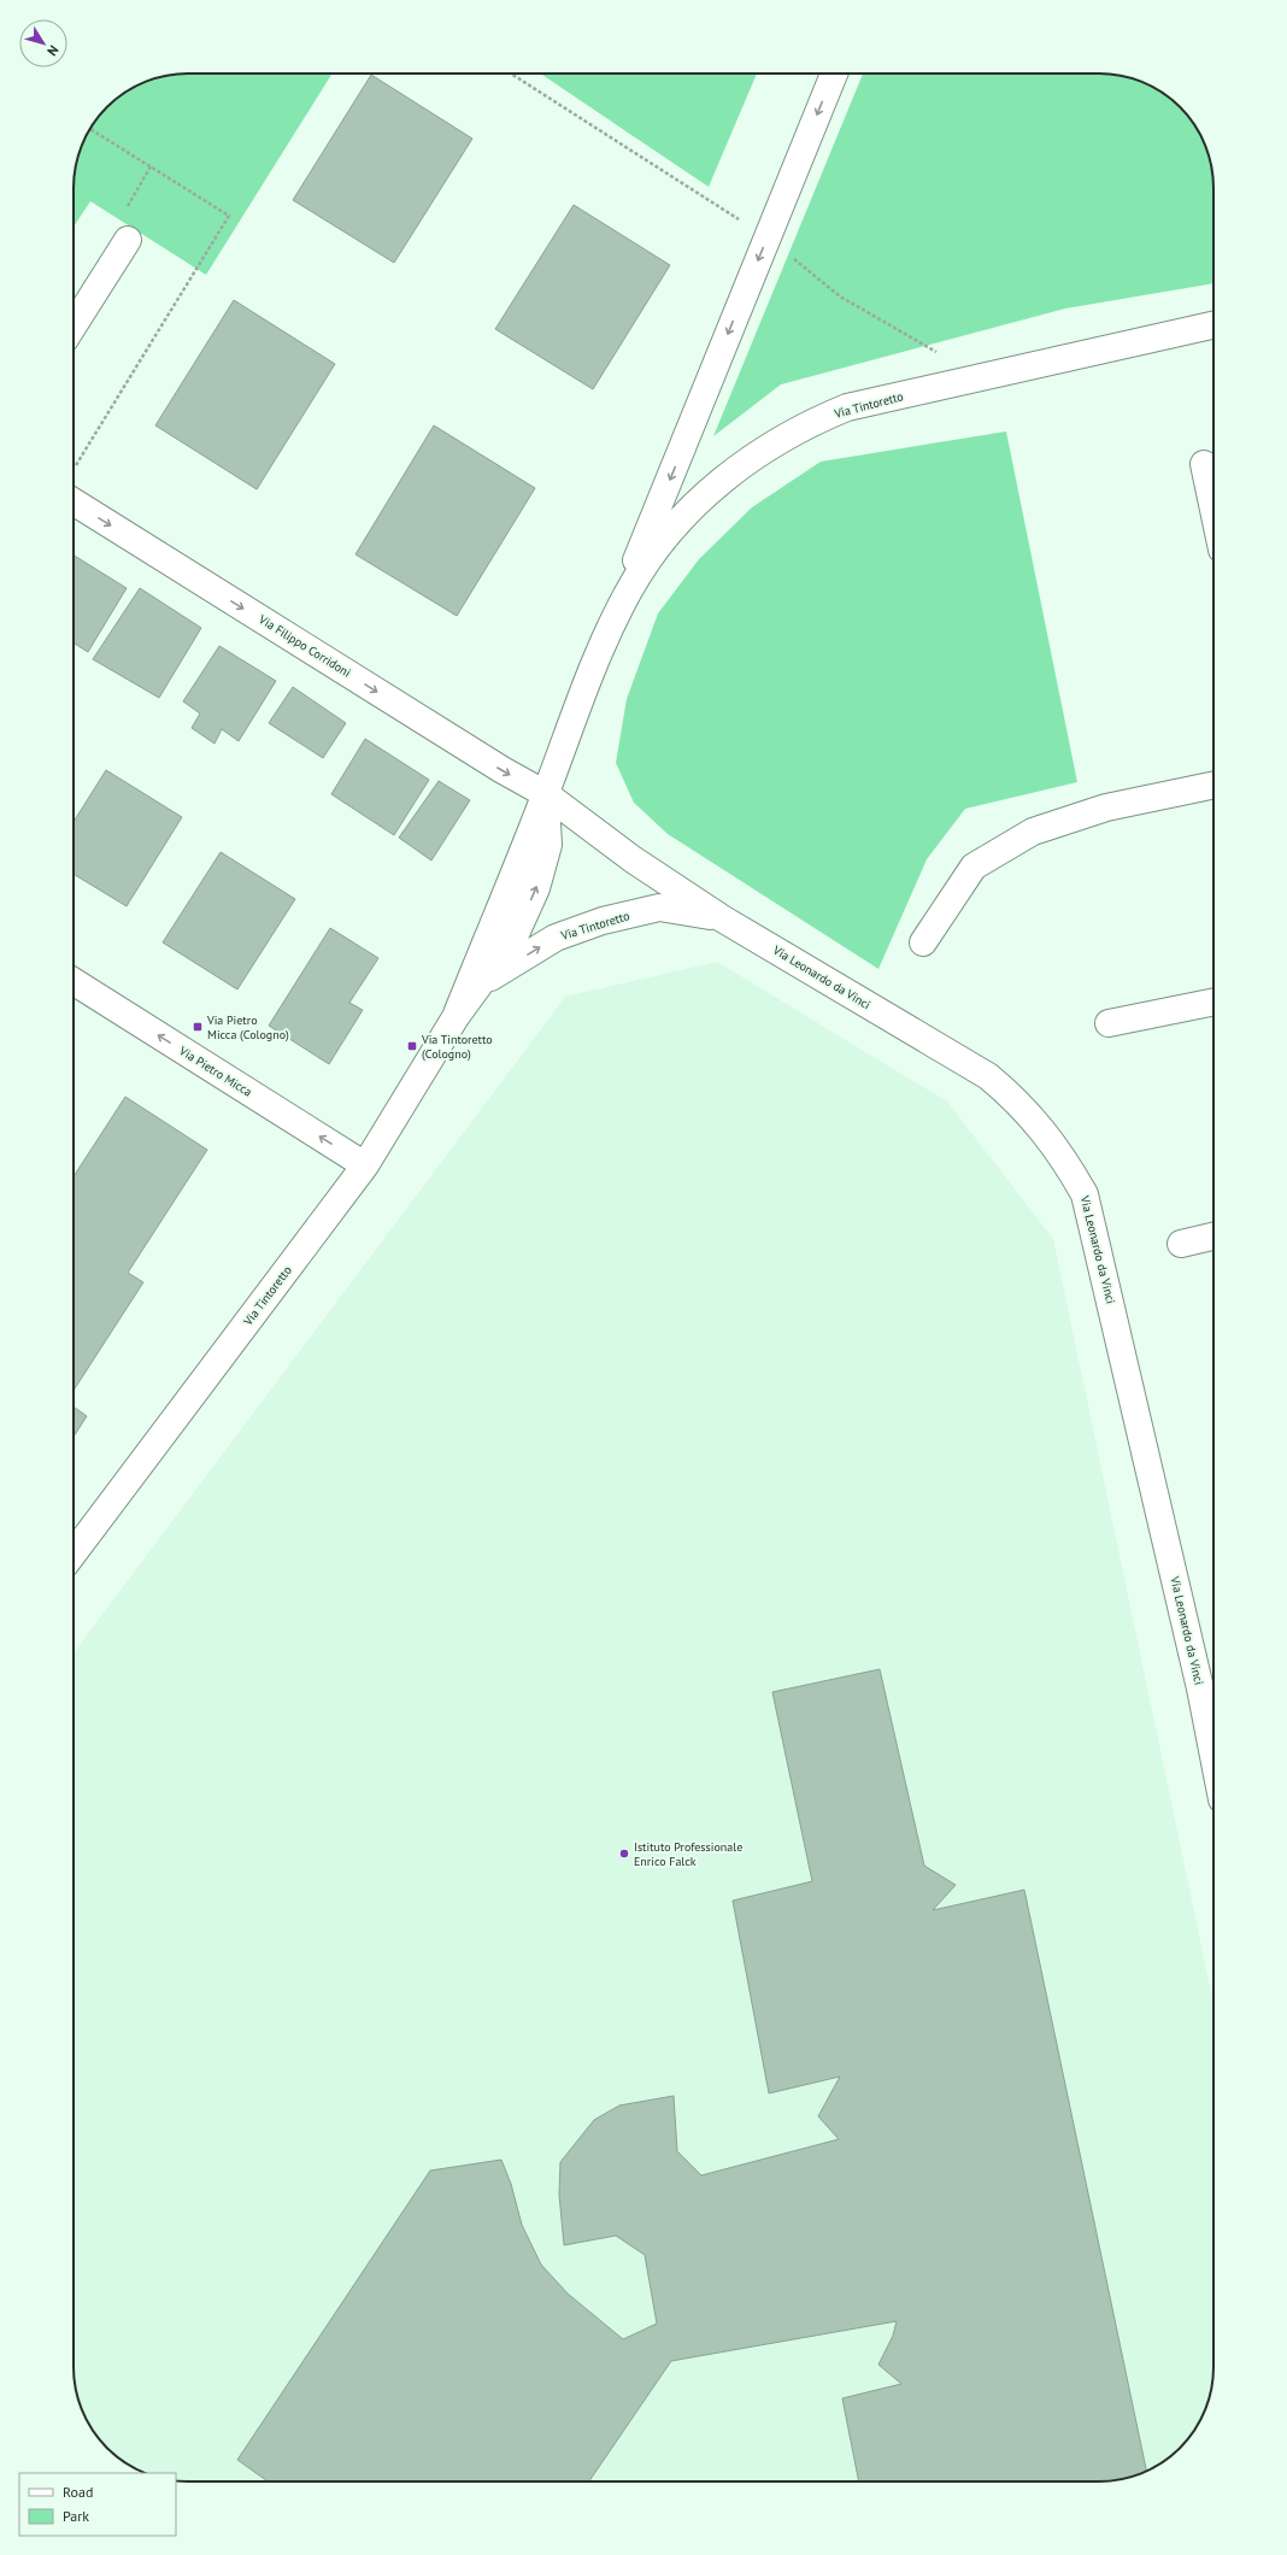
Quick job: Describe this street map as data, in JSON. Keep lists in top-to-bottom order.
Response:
{
  "streets": {
    "street": [
      "Via Tintoretto",
      "Via Filippo Corridoni",
      "Via Leonardo da Vinci",
      "Via Pietro Micca"
    ]
  },
  "crossings": [
    ["Via Tintoretto", "Via Filippo Corridoni"],
    ["Via Tintoretto", "Via Leonardo da Vinci"],
    ["Via Tintoretto", "Via Pietro Micca"],
    ["Via Filippo Corridoni", "Via Leonardo da Vinci"]
  ],
  "one_way": ["Via Filippo Corridoni", "Via Pietro Micca"],
  "places": {
    "transit": ["Via Pietro Micca (Cologno)", "Via Tintoretto (Cologno)"],
    "other": ["Istituto Professionale Enrico Falck"]
  },
  "legend": ["Road", "Park"],
  "north": "bottom right"
}
